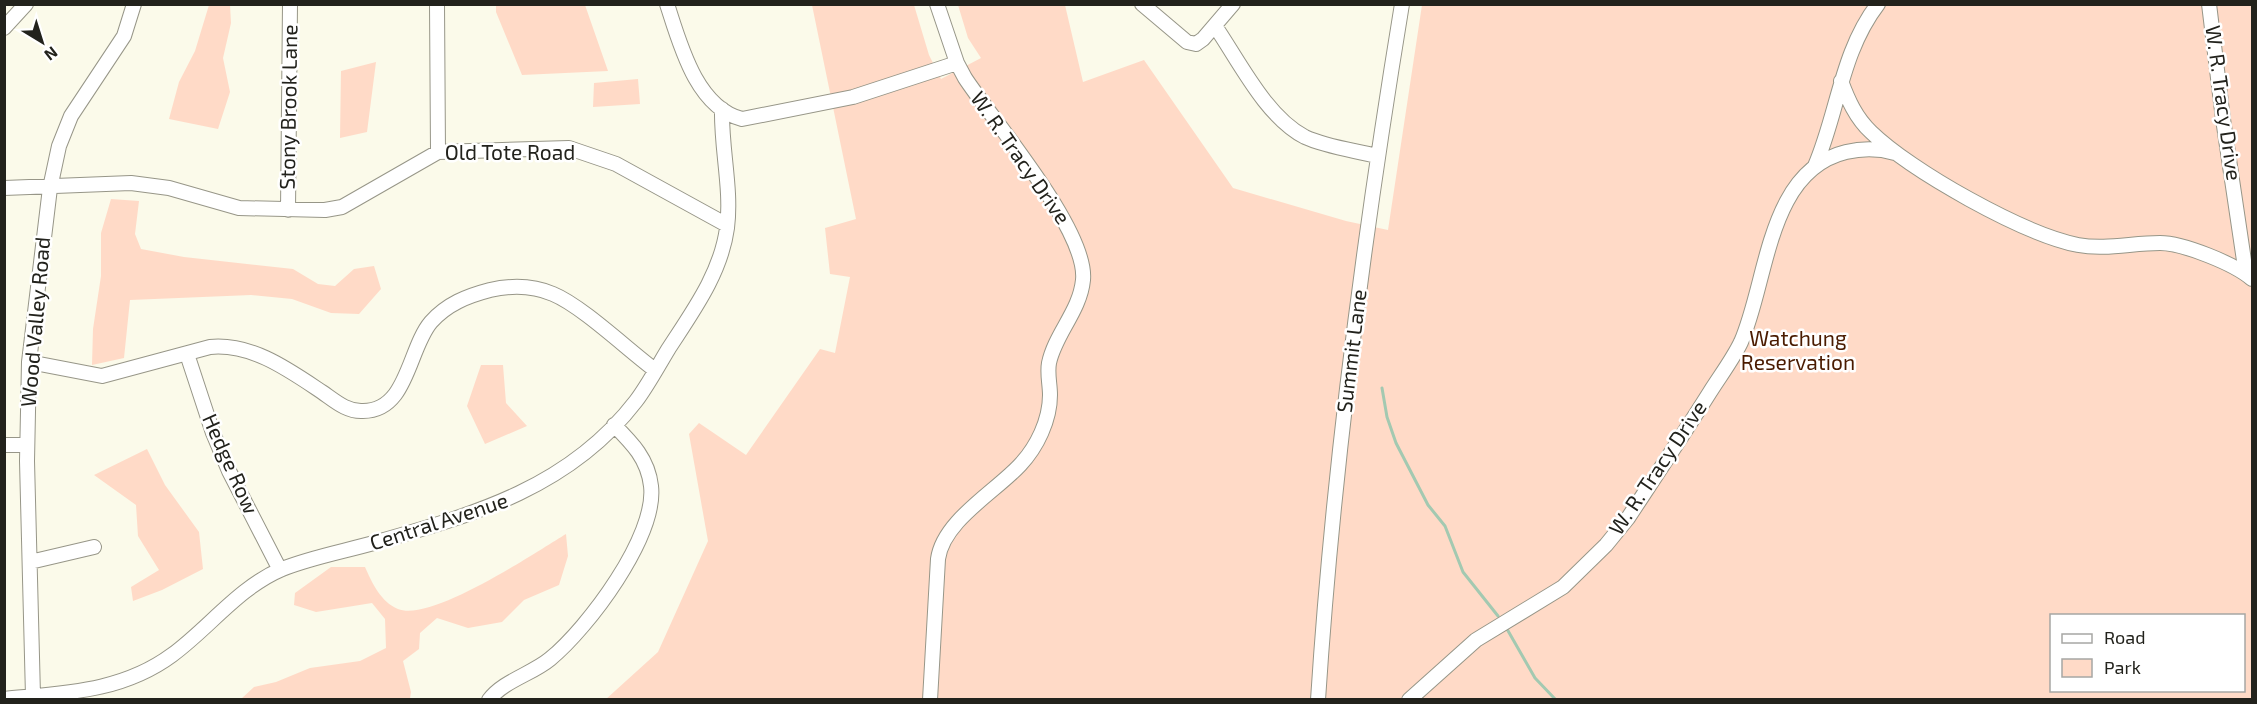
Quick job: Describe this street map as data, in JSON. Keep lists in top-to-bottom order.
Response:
{
  "streets": {
    "street": [
      "W. R. Tracy Drive",
      "Stony Brook Lane",
      "Old Tote Road",
      "Wood Valley Road",
      "Summit Lane",
      "Hedge Row",
      "Central Avenue"
    ]
  },
  "crossings": [
    ["Stony Brook Lane", "Old Tote Road"],
    ["Old Tote Road", "Wood Valley Road"],
    ["Old Tote Road", "Central Avenue"],
    ["Wood Valley Road", "Central Avenue"],
    ["Hedge Row", "Central Avenue"]
  ],
  "parks": ["Watchung Reservation"],
  "legend": ["Road", "Park"],
  "north": "bottom right"
}
